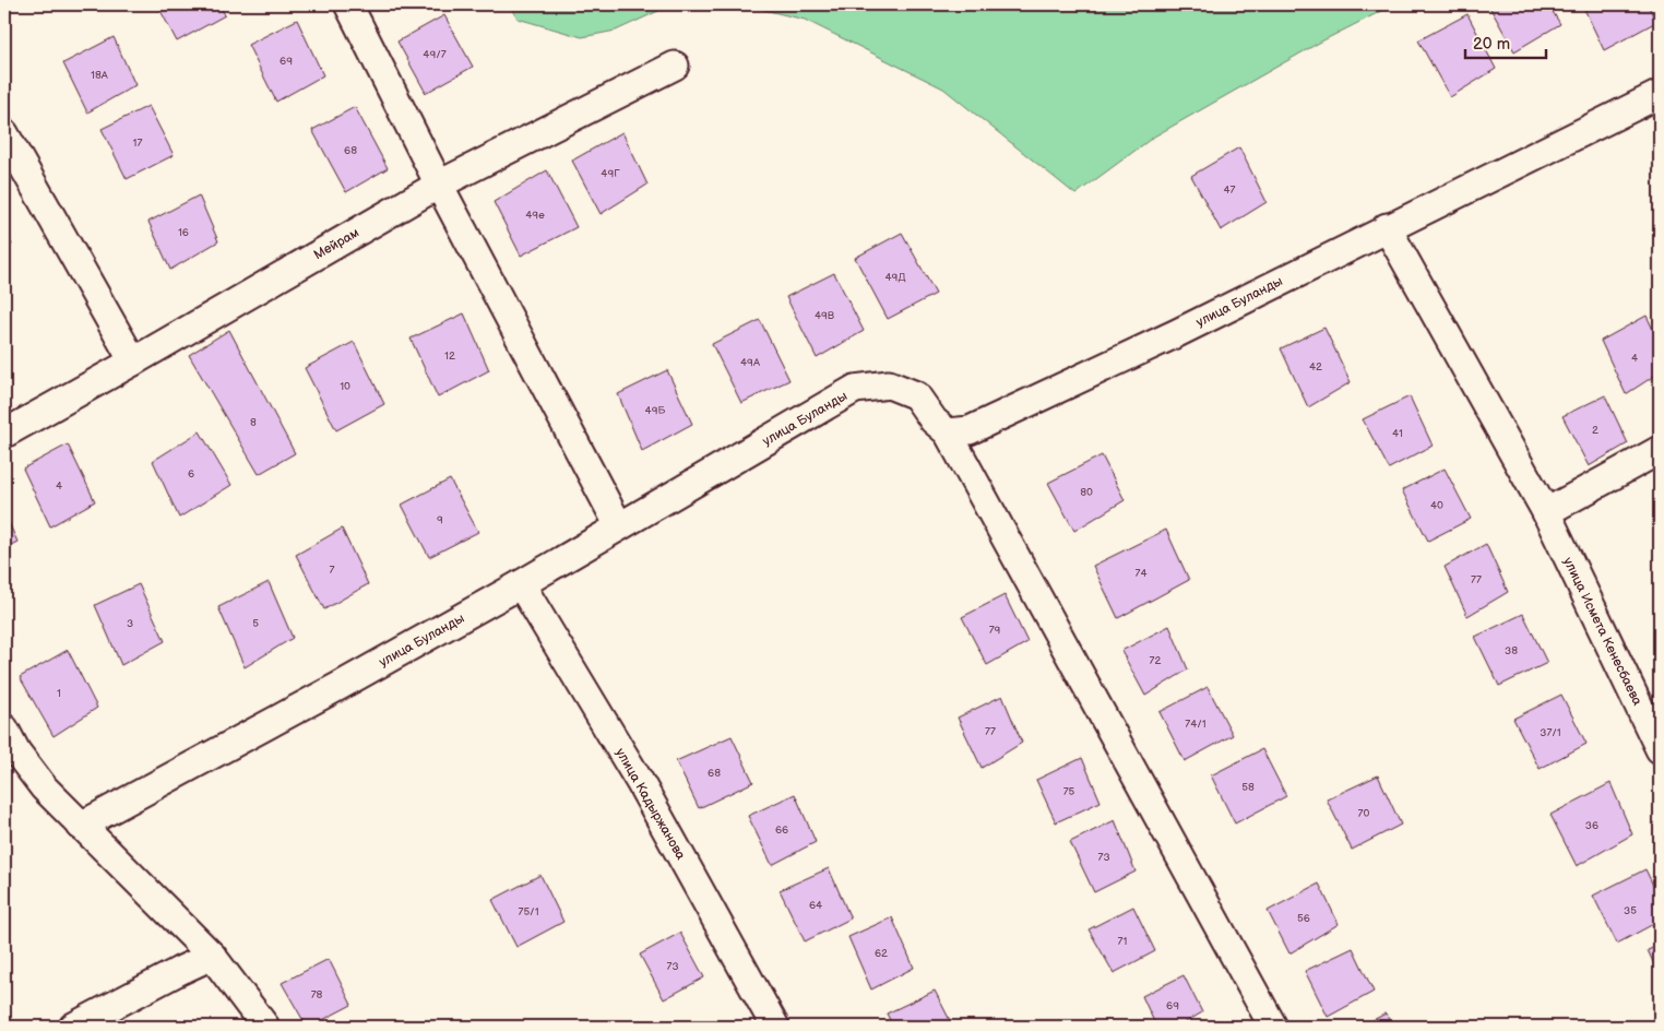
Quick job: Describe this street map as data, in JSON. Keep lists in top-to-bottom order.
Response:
{
  "streets": {
    "street": [
      "Мейрам",
      "улица Буланды",
      "улица Исмета Кенесбаева",
      "улица Кадыржанова"
    ]
  },
  "crossings": [
    ["улица Буланды", "улица Исмета Кенесбаева"],
    ["улица Буланды", "улица Кадыржанова"]
  ],
  "house_numbers": [
    "49/7",
    "69",
    "18А",
    "17",
    "68",
    "49Г",
    "47",
    "49е",
    "16",
    "49Д",
    "49В",
    "12",
    "4",
    "49А",
    "42",
    "10",
    "49Б",
    "8",
    "2",
    "41",
    "6",
    "4",
    "80",
    "40",
    "9",
    "7",
    "74",
    "77",
    "3",
    "5",
    "79",
    "38",
    "72",
    "1",
    "74/1",
    "77",
    "37/1",
    "68",
    "58",
    "75",
    "70",
    "36",
    "66",
    "73",
    "64",
    "35",
    "75/1",
    "56",
    "71",
    "62",
    "73",
    "78",
    "69"
  ],
  "scale_bar": "20 m"
}
